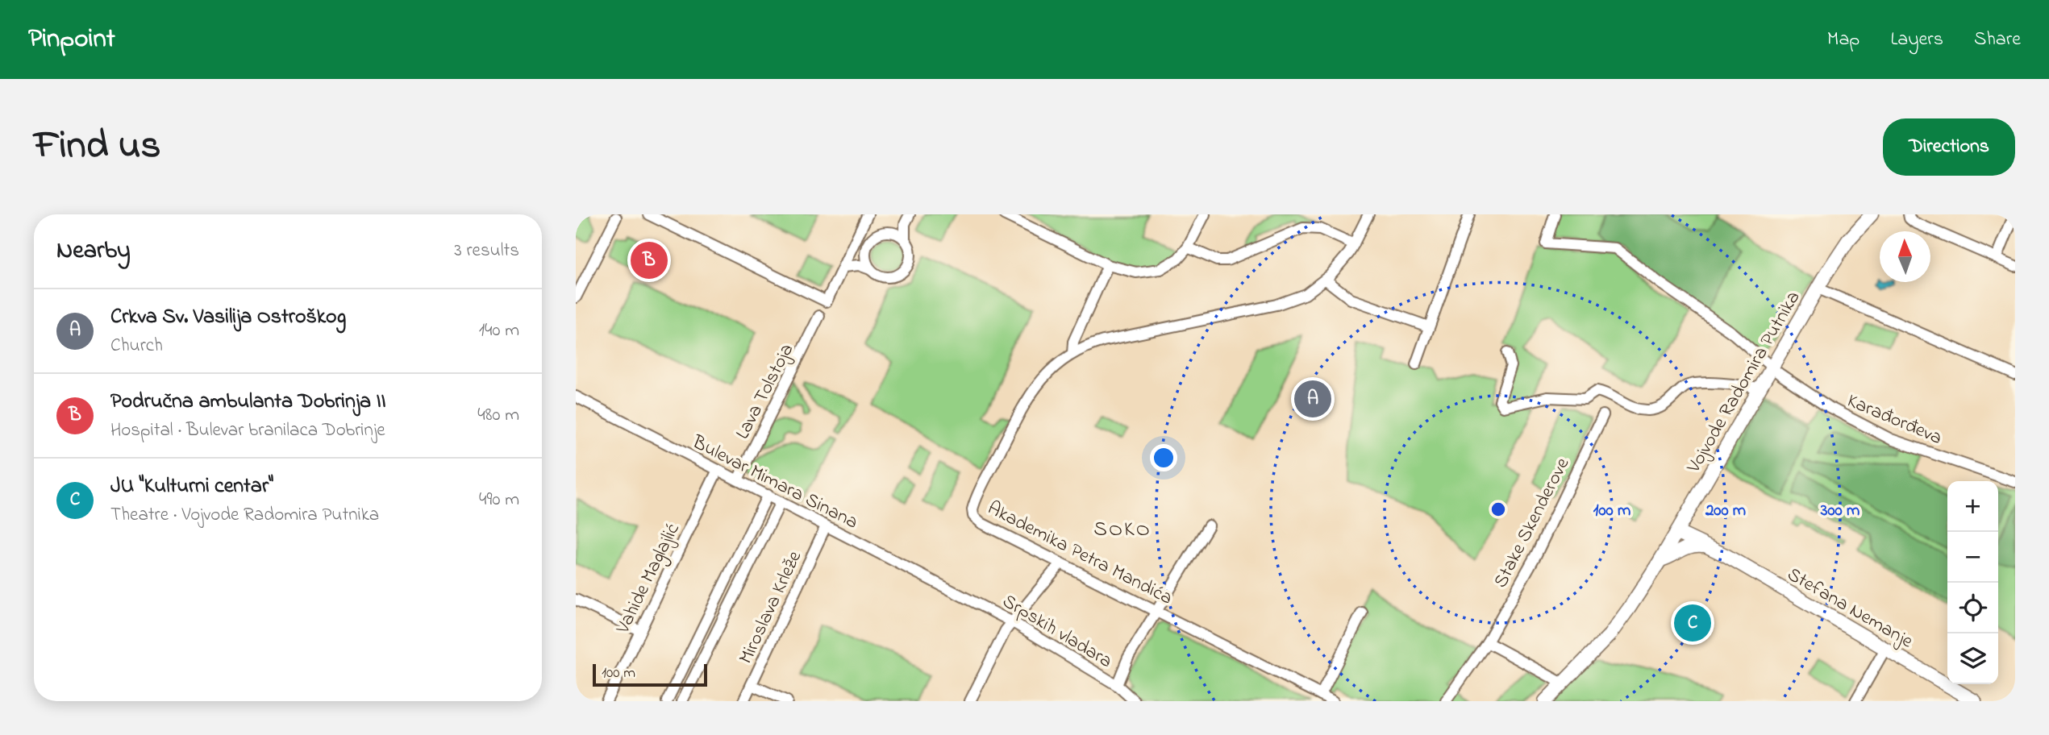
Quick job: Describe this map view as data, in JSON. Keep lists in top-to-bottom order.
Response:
{
  "streets": {
    "main road": ["Vojvode Radomira Putnika", "Stefana Nemanje"],
    "street": [
      "Lava Tolstoja",
      "Karađorđeva",
      "Bulevar Mimara Sinana",
      "Stake Skenderove",
      "Akademika Petra Mandića",
      "Vahide Maglajlić",
      "Miroslava Krleže",
      "Srpskih vladara"
    ]
  },
  "crossings": [
    ["Vojvode Radomira Putnika", "Karađorđeva"],
    ["Vojvode Radomira Putnika", "Stefana Nemanje"],
    ["Lava Tolstoja", "Bulevar Mimara Sinana"],
    ["Bulevar Mimara Sinana", "Vahide Maglajlić"],
    ["Bulevar Mimara Sinana", "Miroslava Krleže"],
    ["Bulevar Mimara Sinana", "Srpskih vladara"]
  ],
  "districts": ["SOKO"],
  "scale_bar": "100 m",
  "north": "top",
  "page": {
    "header": "Pinpoint",
    "nav": ["Map", "Layers", "Share"],
    "title": "Find us",
    "buttons": "Directions",
    "heading": ["Nearby", "3 results"],
    "pins": ["B", "A", "C"],
    "list": [
      {
        "mark": "A",
        "name": "Crkva Sv. Vasilija Ostroškog",
        "note": "Church",
        "value": "140 m"
      },
      {
        "mark": "B",
        "name": "Područna ambulanta Dobrinja II",
        "note": "Hospital · Bulevar branilaca Dobrinje",
        "value": "480 m"
      },
      {
        "mark": "C",
        "name": "JU \"Kulturni centar\"",
        "note": "Theatre · Vojvode Radomira Putnika",
        "value": "490 m"
      }
    ],
    "map_buttons": ["+", "−"],
    "scale": "100 m"
  },
  "rings": ["100 m", "200 m", "300 m"]
}
